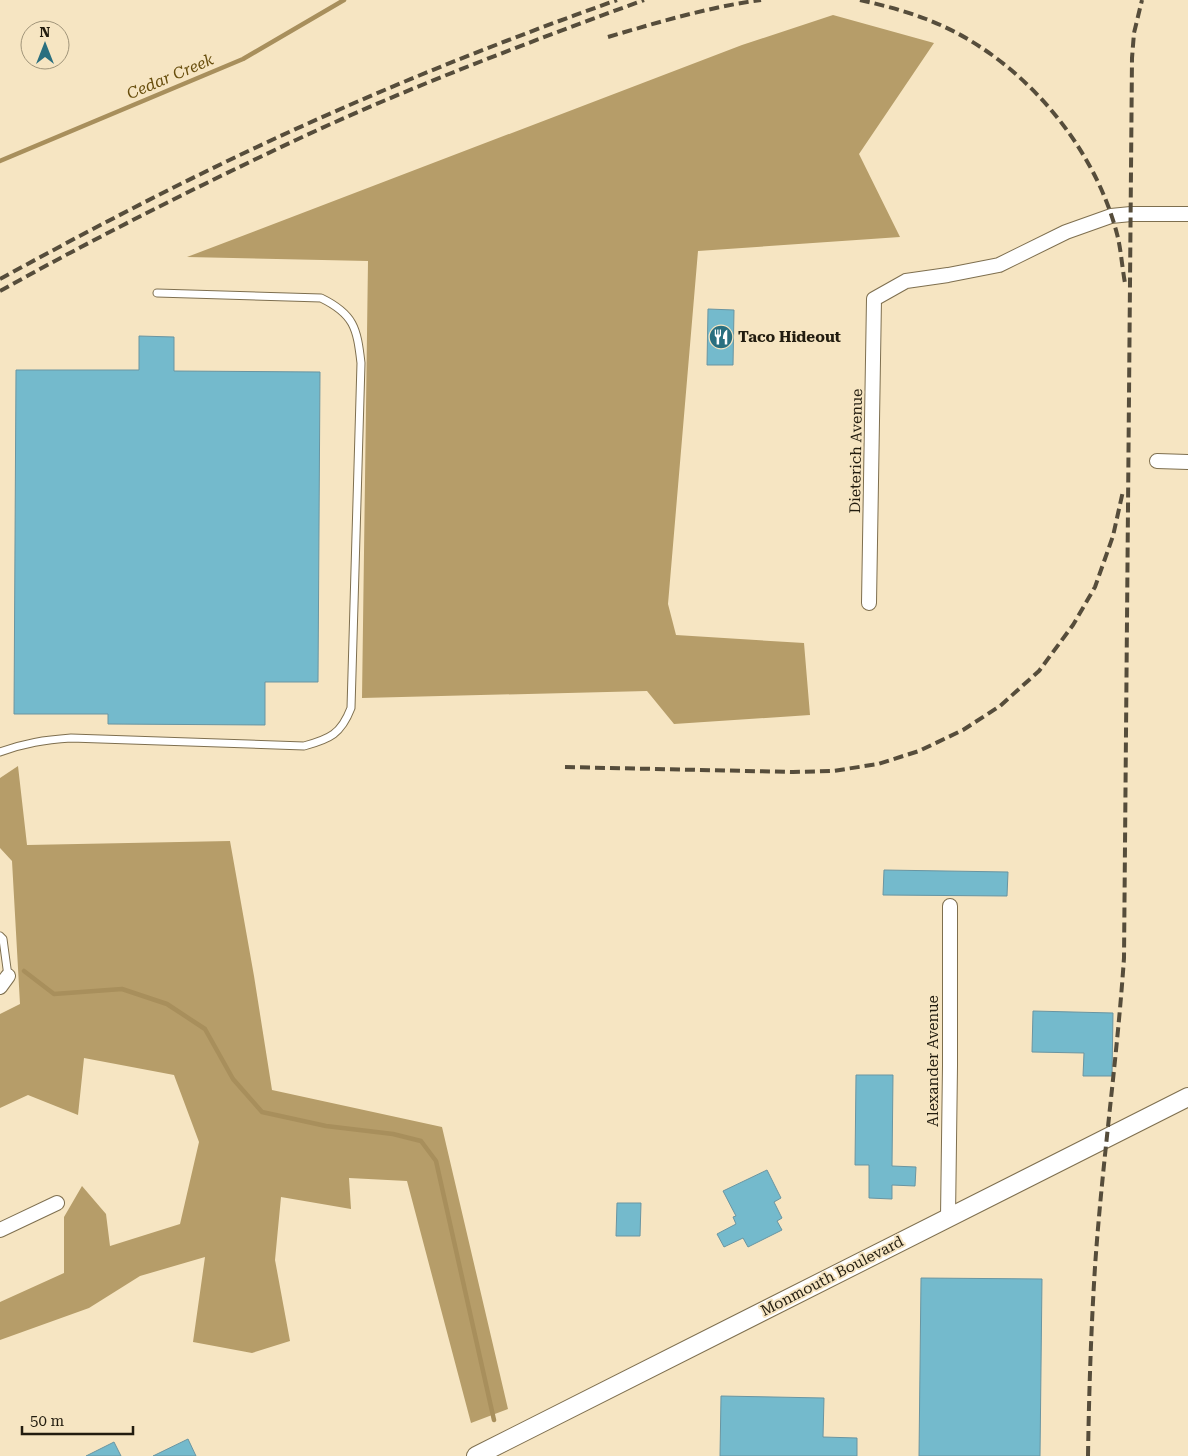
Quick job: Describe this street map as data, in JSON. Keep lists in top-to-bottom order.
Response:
{
  "streets": {
    "street": ["Dieterich Avenue", "Alexander Avenue", "Monmouth Boulevard"]
  },
  "crossings": [
    ["Alexander Avenue", "Monmouth Boulevard"]
  ],
  "water": ["Cedar Creek"],
  "places": {
    "restaurant": ["Taco Hideout"]
  },
  "scale_bar": "50 m",
  "north": "top"
}
